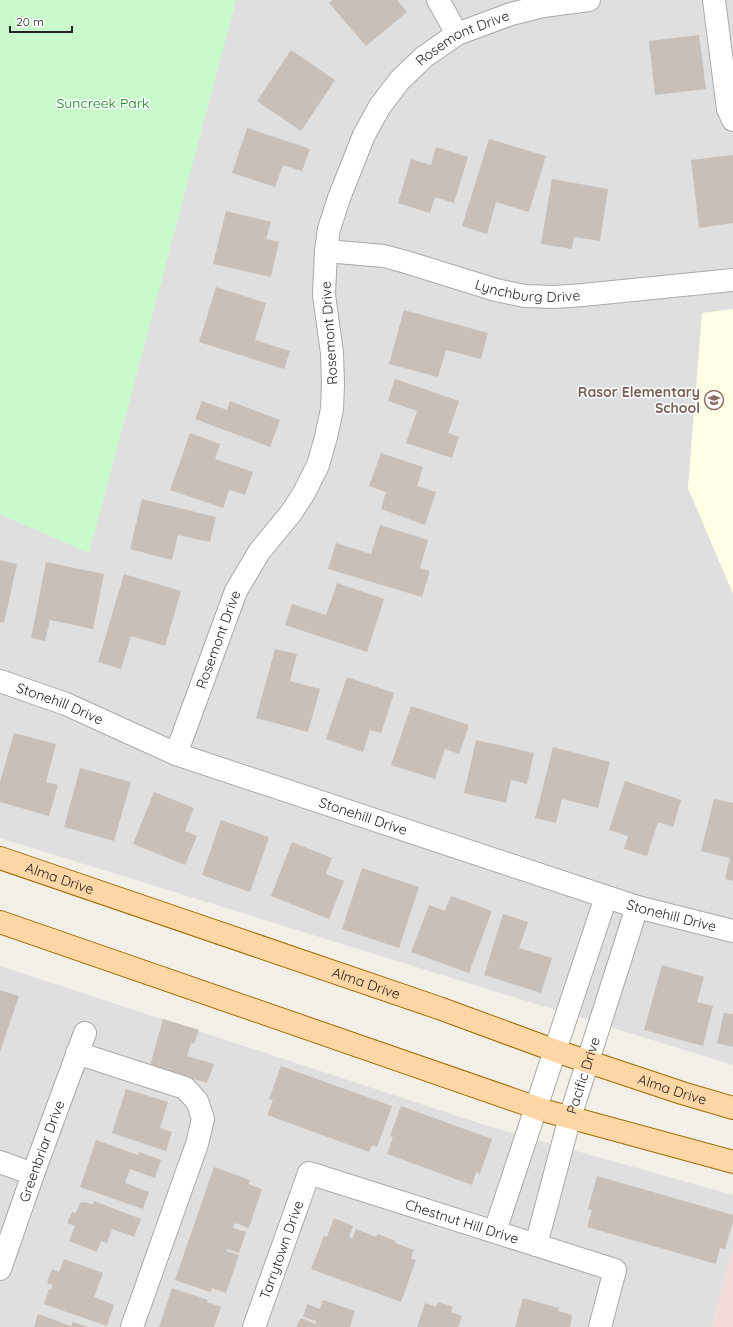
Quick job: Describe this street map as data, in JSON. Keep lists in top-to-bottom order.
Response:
{
  "streets": {
    "main road": ["Alma Drive"],
    "street": [
      "Rosemont Drive",
      "Lynchburg Drive",
      "Stonehill Drive",
      "Pacific Drive",
      "Greenbriar Drive",
      "Chestnut Hill Drive",
      "Tarrytown Drive"
    ]
  },
  "crossings": [
    ["Rosemont Drive", "Lynchburg Drive"],
    ["Rosemont Drive", "Stonehill Drive"],
    ["Stonehill Drive", "Pacific Drive"],
    ["Alma Drive", "Pacific Drive"],
    ["Pacific Drive", "Chestnut Hill Drive"],
    ["Chestnut Hill Drive", "Tarrytown Drive"]
  ],
  "parks": ["Suncreek Park"],
  "places": {
    "school or university": ["Rasor Elementary School"]
  },
  "scale_bar": "20 m"
}
